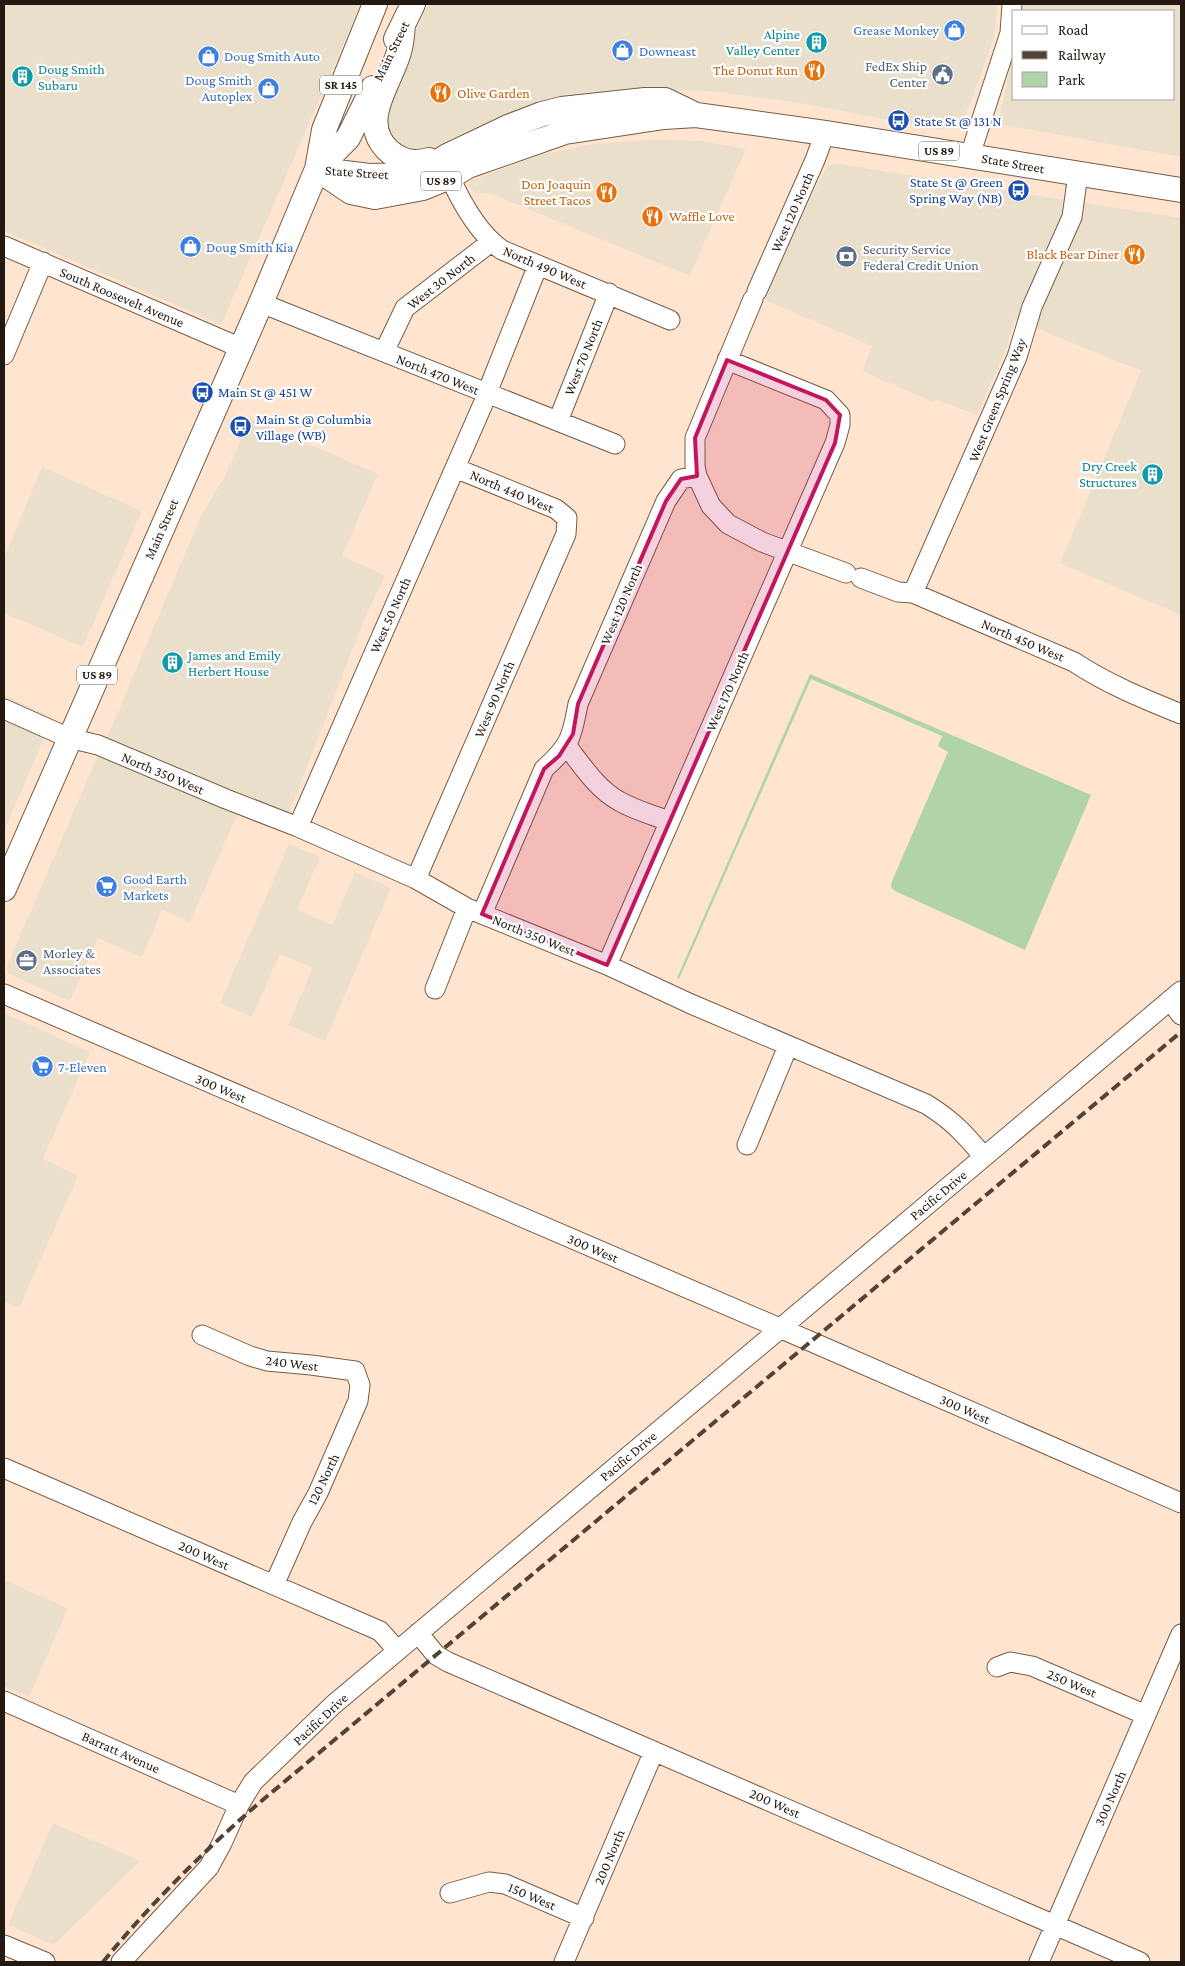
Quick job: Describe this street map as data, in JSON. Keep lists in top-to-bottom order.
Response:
{
  "streets": {
    "main road": [
      "Main Street",
      "SR 145",
      "US 89",
      "State Street"
    ],
    "street": [
      "West 120 North",
      "North 490 West",
      "West 30 North",
      "South Roosevelt Avenue",
      "West 70 North",
      "North 470 West",
      "West Green Spring Way",
      "North 440 West",
      "West 50 North",
      "North 450 West",
      "West 170 North",
      "West 90 North",
      "North 350 West",
      "300 West",
      "Pacific Drive",
      "240 West",
      "120 North",
      "200 West",
      "250 West",
      "Barratt Avenue",
      "300 North",
      "200 North",
      "150 West"
    ]
  },
  "crossings": [
    ["Main Street", "State Street"],
    ["Main Street", "South Roosevelt Avenue"],
    ["Main Street", "North 470 West"],
    ["Main Street", "North 350 West"],
    ["State Street", "West 120 North"],
    ["State Street", "North 490 West"],
    ["State Street", "West Green Spring Way"],
    ["West 120 North", "North 450 West"],
    ["West 120 North", "West 170 North"],
    ["West 120 North", "North 350 West"],
    ["North 490 West", "West 30 North"],
    ["North 490 West", "West 70 North"],
    ["North 490 West", "West 50 North"],
    ["West 30 North", "North 470 West"],
    ["West 70 North", "North 470 West"],
    ["North 470 West", "West 50 North"],
    ["West Green Spring Way", "North 450 West"],
    ["North 440 West", "West 50 North"],
    ["North 440 West", "West 90 North"],
    ["West 50 North", "North 350 West"],
    ["North 450 West", "West 170 North"],
    ["West 170 North", "North 350 West"],
    ["West 90 North", "North 350 West"],
    ["North 350 West", "Pacific Drive"],
    ["300 West", "Pacific Drive"],
    ["Pacific Drive", "200 West"],
    ["Pacific Drive", "Barratt Avenue"],
    ["240 West", "120 North"],
    ["120 North", "200 West"],
    ["200 West", "300 North"],
    ["200 West", "200 North"],
    ["250 West", "300 North"],
    ["200 North", "150 West"]
  ],
  "places": {
    "shop": [
      "Grease Monkey",
      "Downeast",
      "Doug Smith Auto",
      "Doug Smith Autoplex",
      "Doug Smith Kia"
    ],
    "building": [
      "Alpine Valley Center",
      "Doug Smith Subaru",
      "Dry Creek Structures",
      "James and Emily Herbert House"
    ],
    "restaurant": [
      "The Donut Run",
      "Olive Garden",
      "Don Joaquin Street Tacos",
      "Waffle Love",
      "Black Bear Diner"
    ],
    "public building": ["FedEx Ship Center"],
    "bus stop": [
      "State St @ 131 N",
      "State St @ Green Spring Way (NB)",
      "Main St @ 451 W",
      "Main St @ Columbia Village (WB)"
    ],
    "bank": ["Security Service Federal Credit Union"],
    "supermarket": ["Good Earth Markets", "7-Eleven"],
    "office": ["Morley & Associates"]
  },
  "legend": ["Road", "Railway", "Park"]
}
